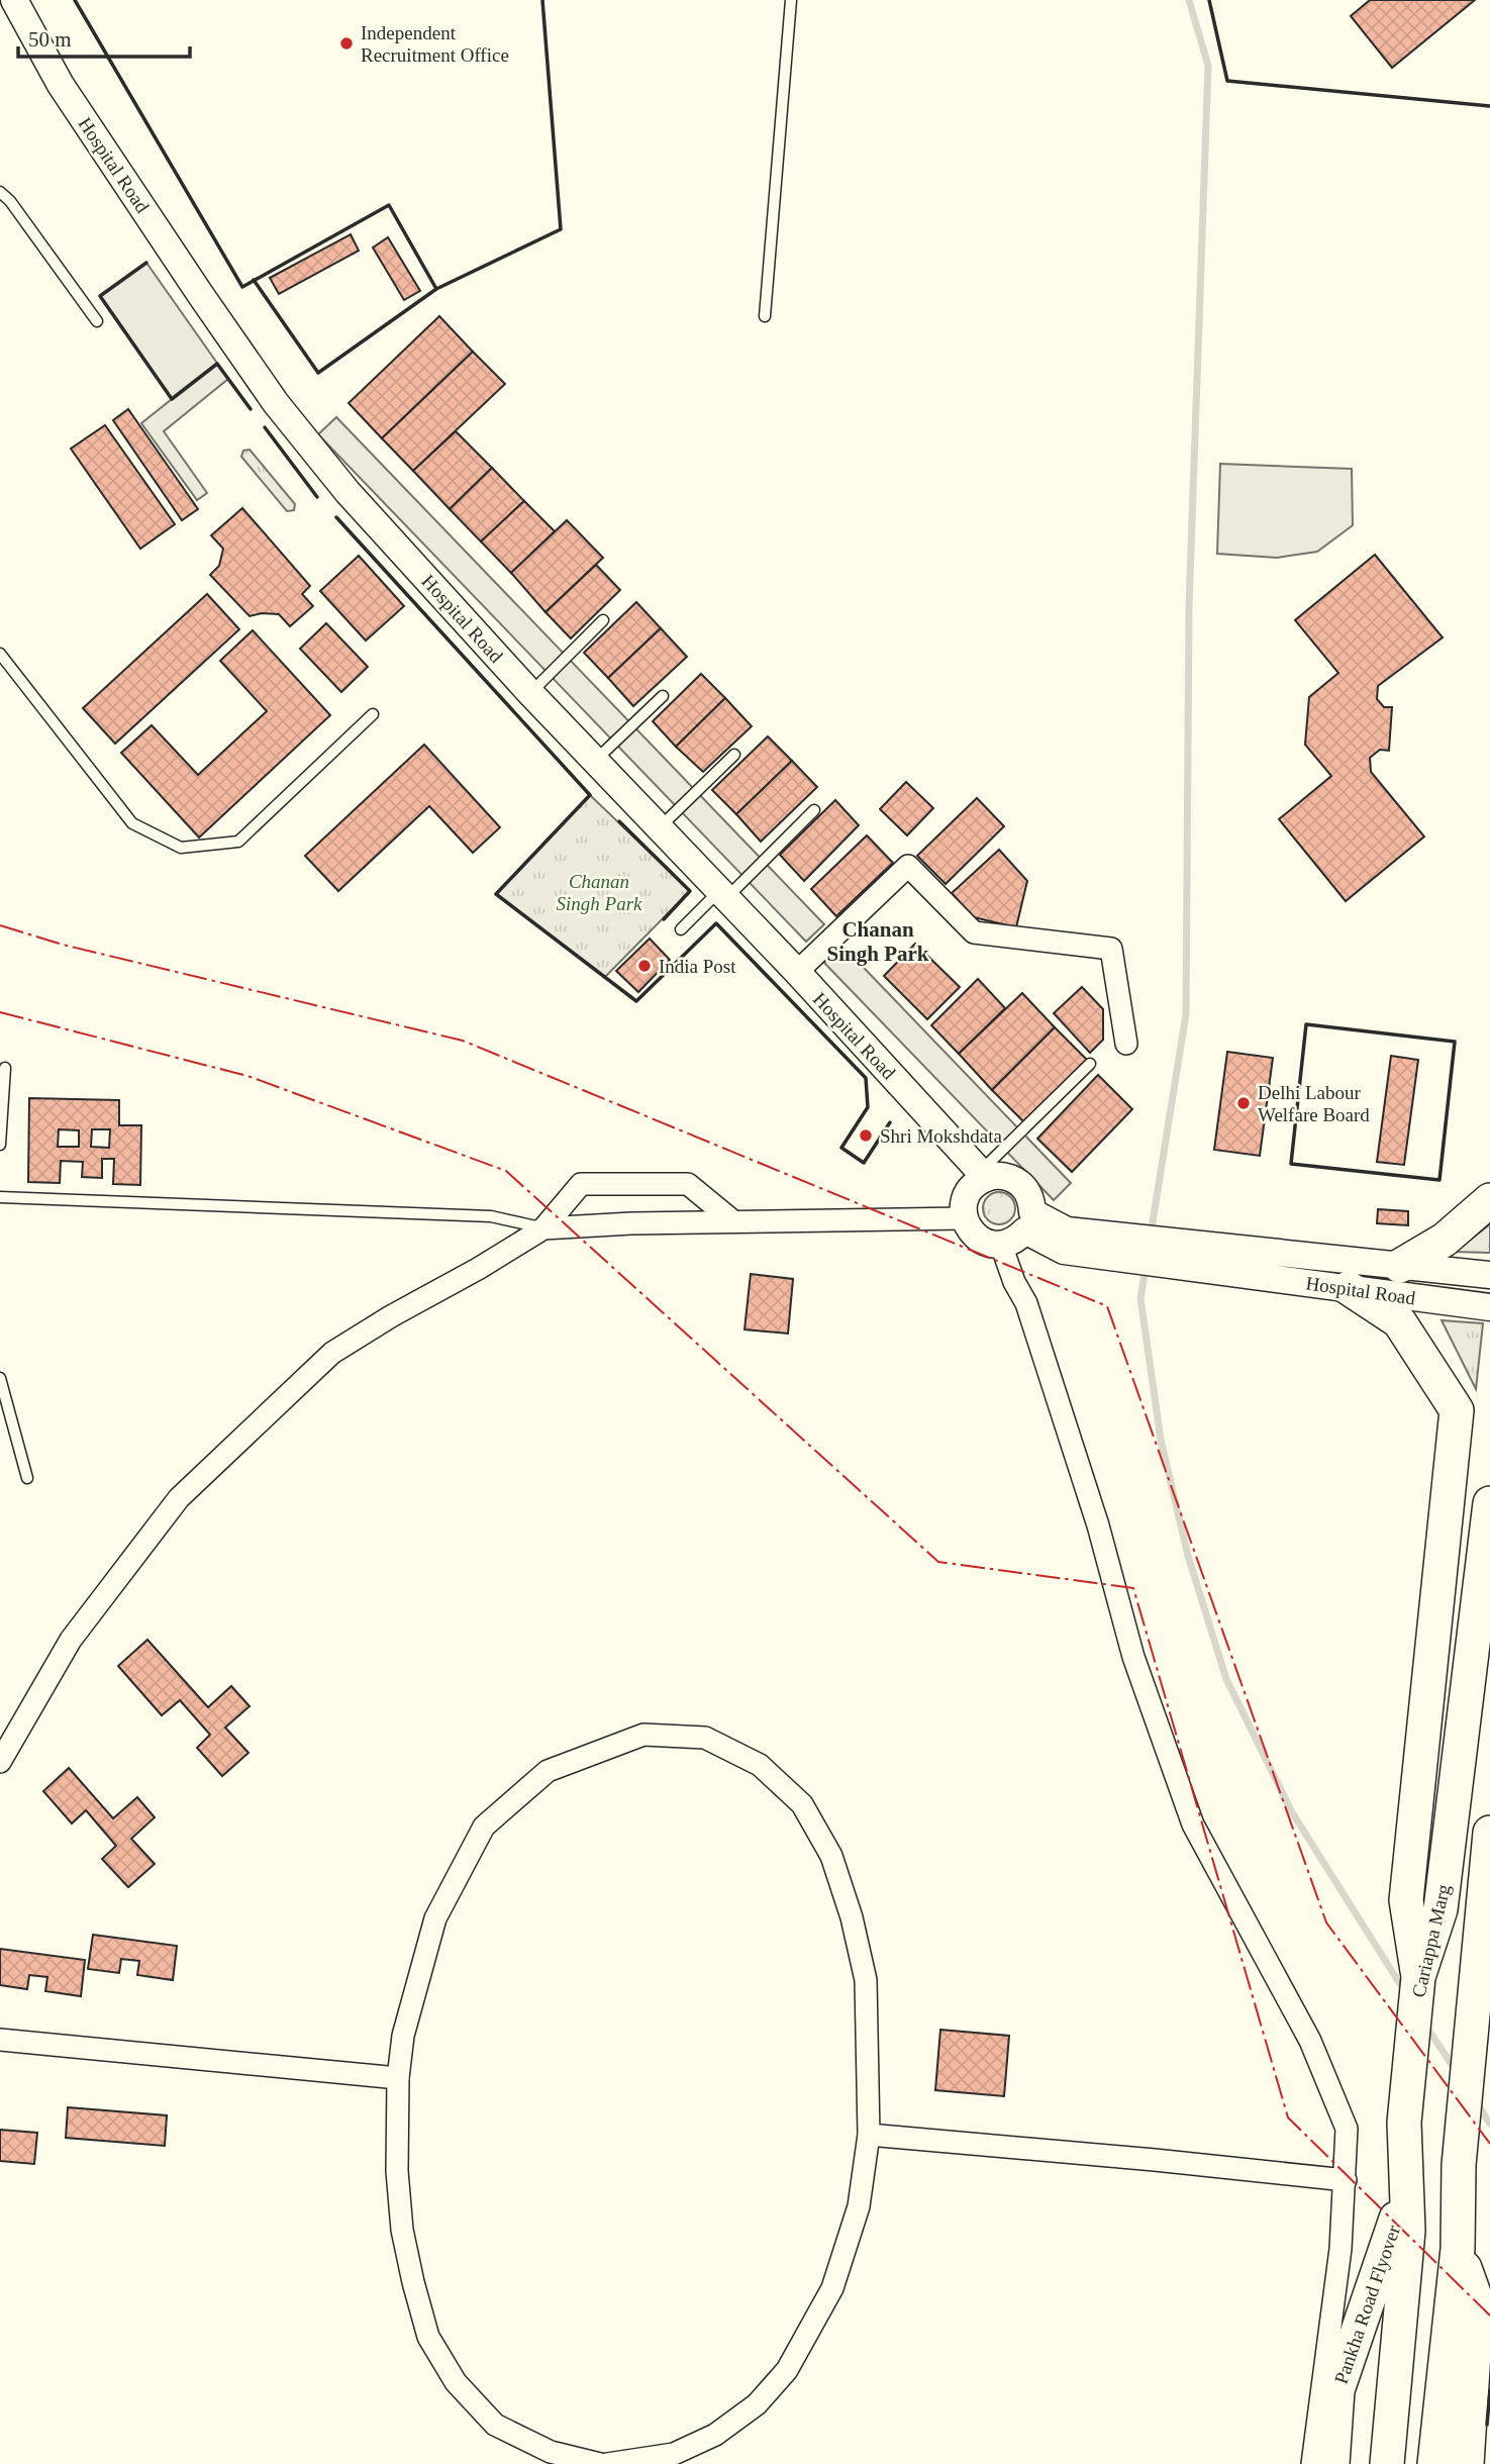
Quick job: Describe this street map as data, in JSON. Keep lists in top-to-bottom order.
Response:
{
  "streets": {
    "main road": ["Cariappa Marg", "Pankha Road Flyover"],
    "street": ["Hospital Road"]
  },
  "crossings": [
    ["Cariappa Marg", "Pankha Road Flyover"]
  ],
  "districts": ["Chanan Singh Park"],
  "parks": ["Chanan Singh Park"],
  "places": [
    "Independent Recruitment Office",
    "India Post",
    "Delhi Labour Welfare Board",
    "Shri Mokshdata"
  ],
  "scale_bar": "50 m"
}
